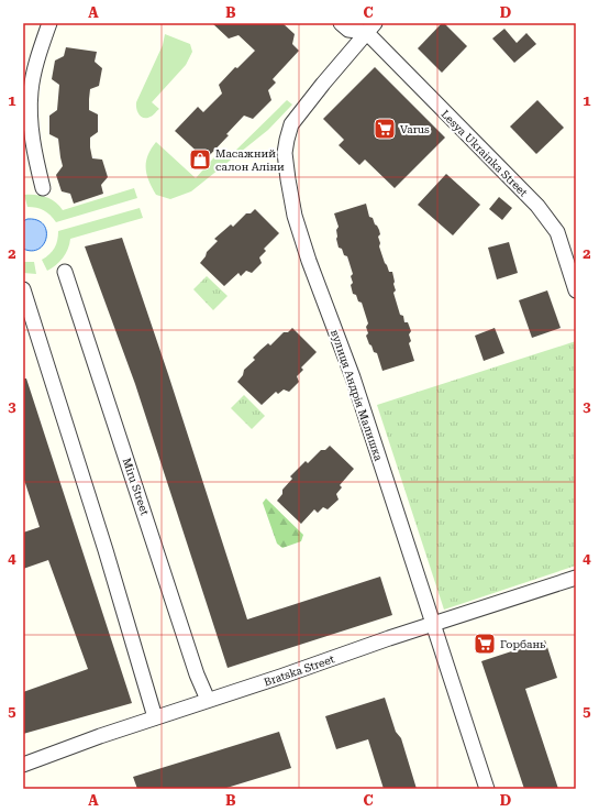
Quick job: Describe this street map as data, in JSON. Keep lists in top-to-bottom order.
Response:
{
  "streets": {
    "street": [
      "Lesya Ukrainka Street",
      "вулиця Андрія Малишка",
      "Miru Street",
      "Bratska Street"
    ]
  },
  "crossings": [
    ["Lesya Ukrainka Street", "вулиця Андрія Малишка"],
    ["вулиця Андрія Малишка", "Bratska Street"],
    ["Miru Street", "Bratska Street"]
  ],
  "places": {
    "supermarket": ["Varus", "Горбань"],
    "shop": ["Масажний салон Аліни"]
  },
  "grid": {
    "columns": [
      "A",
      "B",
      "C",
      "D"
    ],
    "rows": [
      "1",
      "2",
      "3",
      "4",
      "5"
    ]
  }
}
